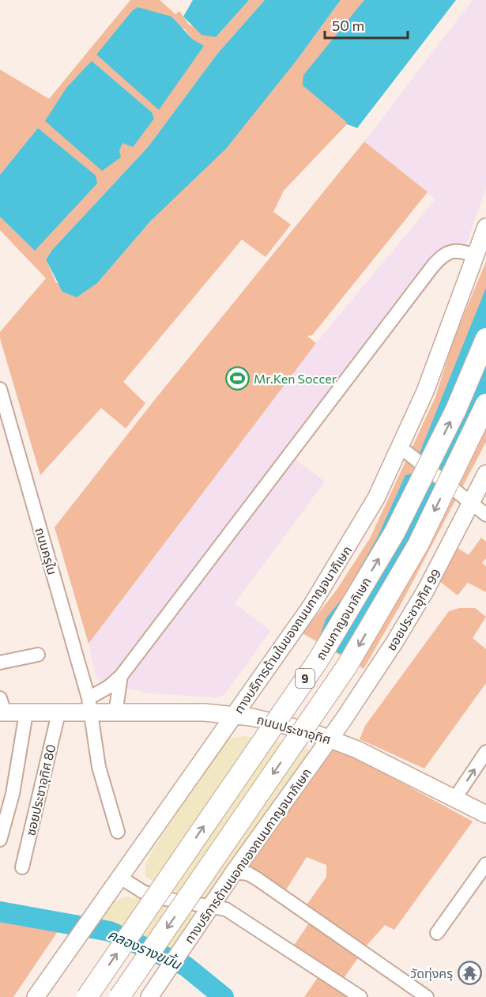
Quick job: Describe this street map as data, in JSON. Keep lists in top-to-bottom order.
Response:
{
  "streets": {
    "highway": ["ถนนกาญจนาภิเษก", "9"],
    "main road": [
      "ซอยประชาอุทิศ 99",
      "ทางบริการด้านในของถนนกาญจนาภิเษก",
      "ถนนประชาอุทิศ",
      "ทางบริการด้านนอกของถนนกาญจนาภิเษก"
    ],
    "street": ["ถนนครุใน", "ซอยประชาอุทิศ 80"]
  },
  "crossings": [
    ["ถนนครุใน", "ถนนประชาอุทิศ"],
    ["ซอยประชาอุทิศ 99", "ถนนประชาอุทิศ"],
    ["ซอยประชาอุทิศ 99", "ทางบริการด้านนอกของถนนกาญจนาภิเษก"],
    ["ทางบริการด้านในของถนนกาญจนาภิเษก", "ถนนประชาอุทิศ"],
    ["ถนนประชาอุทิศ", "ซอยประชาอุทิศ 80"],
    ["ถนนประชาอุทิศ", "ทางบริการด้านนอกของถนนกาญจนาภิเษก"]
  ],
  "water": ["คลองรางขมิ้น"],
  "places": {
    "sports": ["Mr.Ken Soccer"],
    "temple": ["วัดทุ่งครุ"]
  },
  "scale_bar": "50 m"
}
